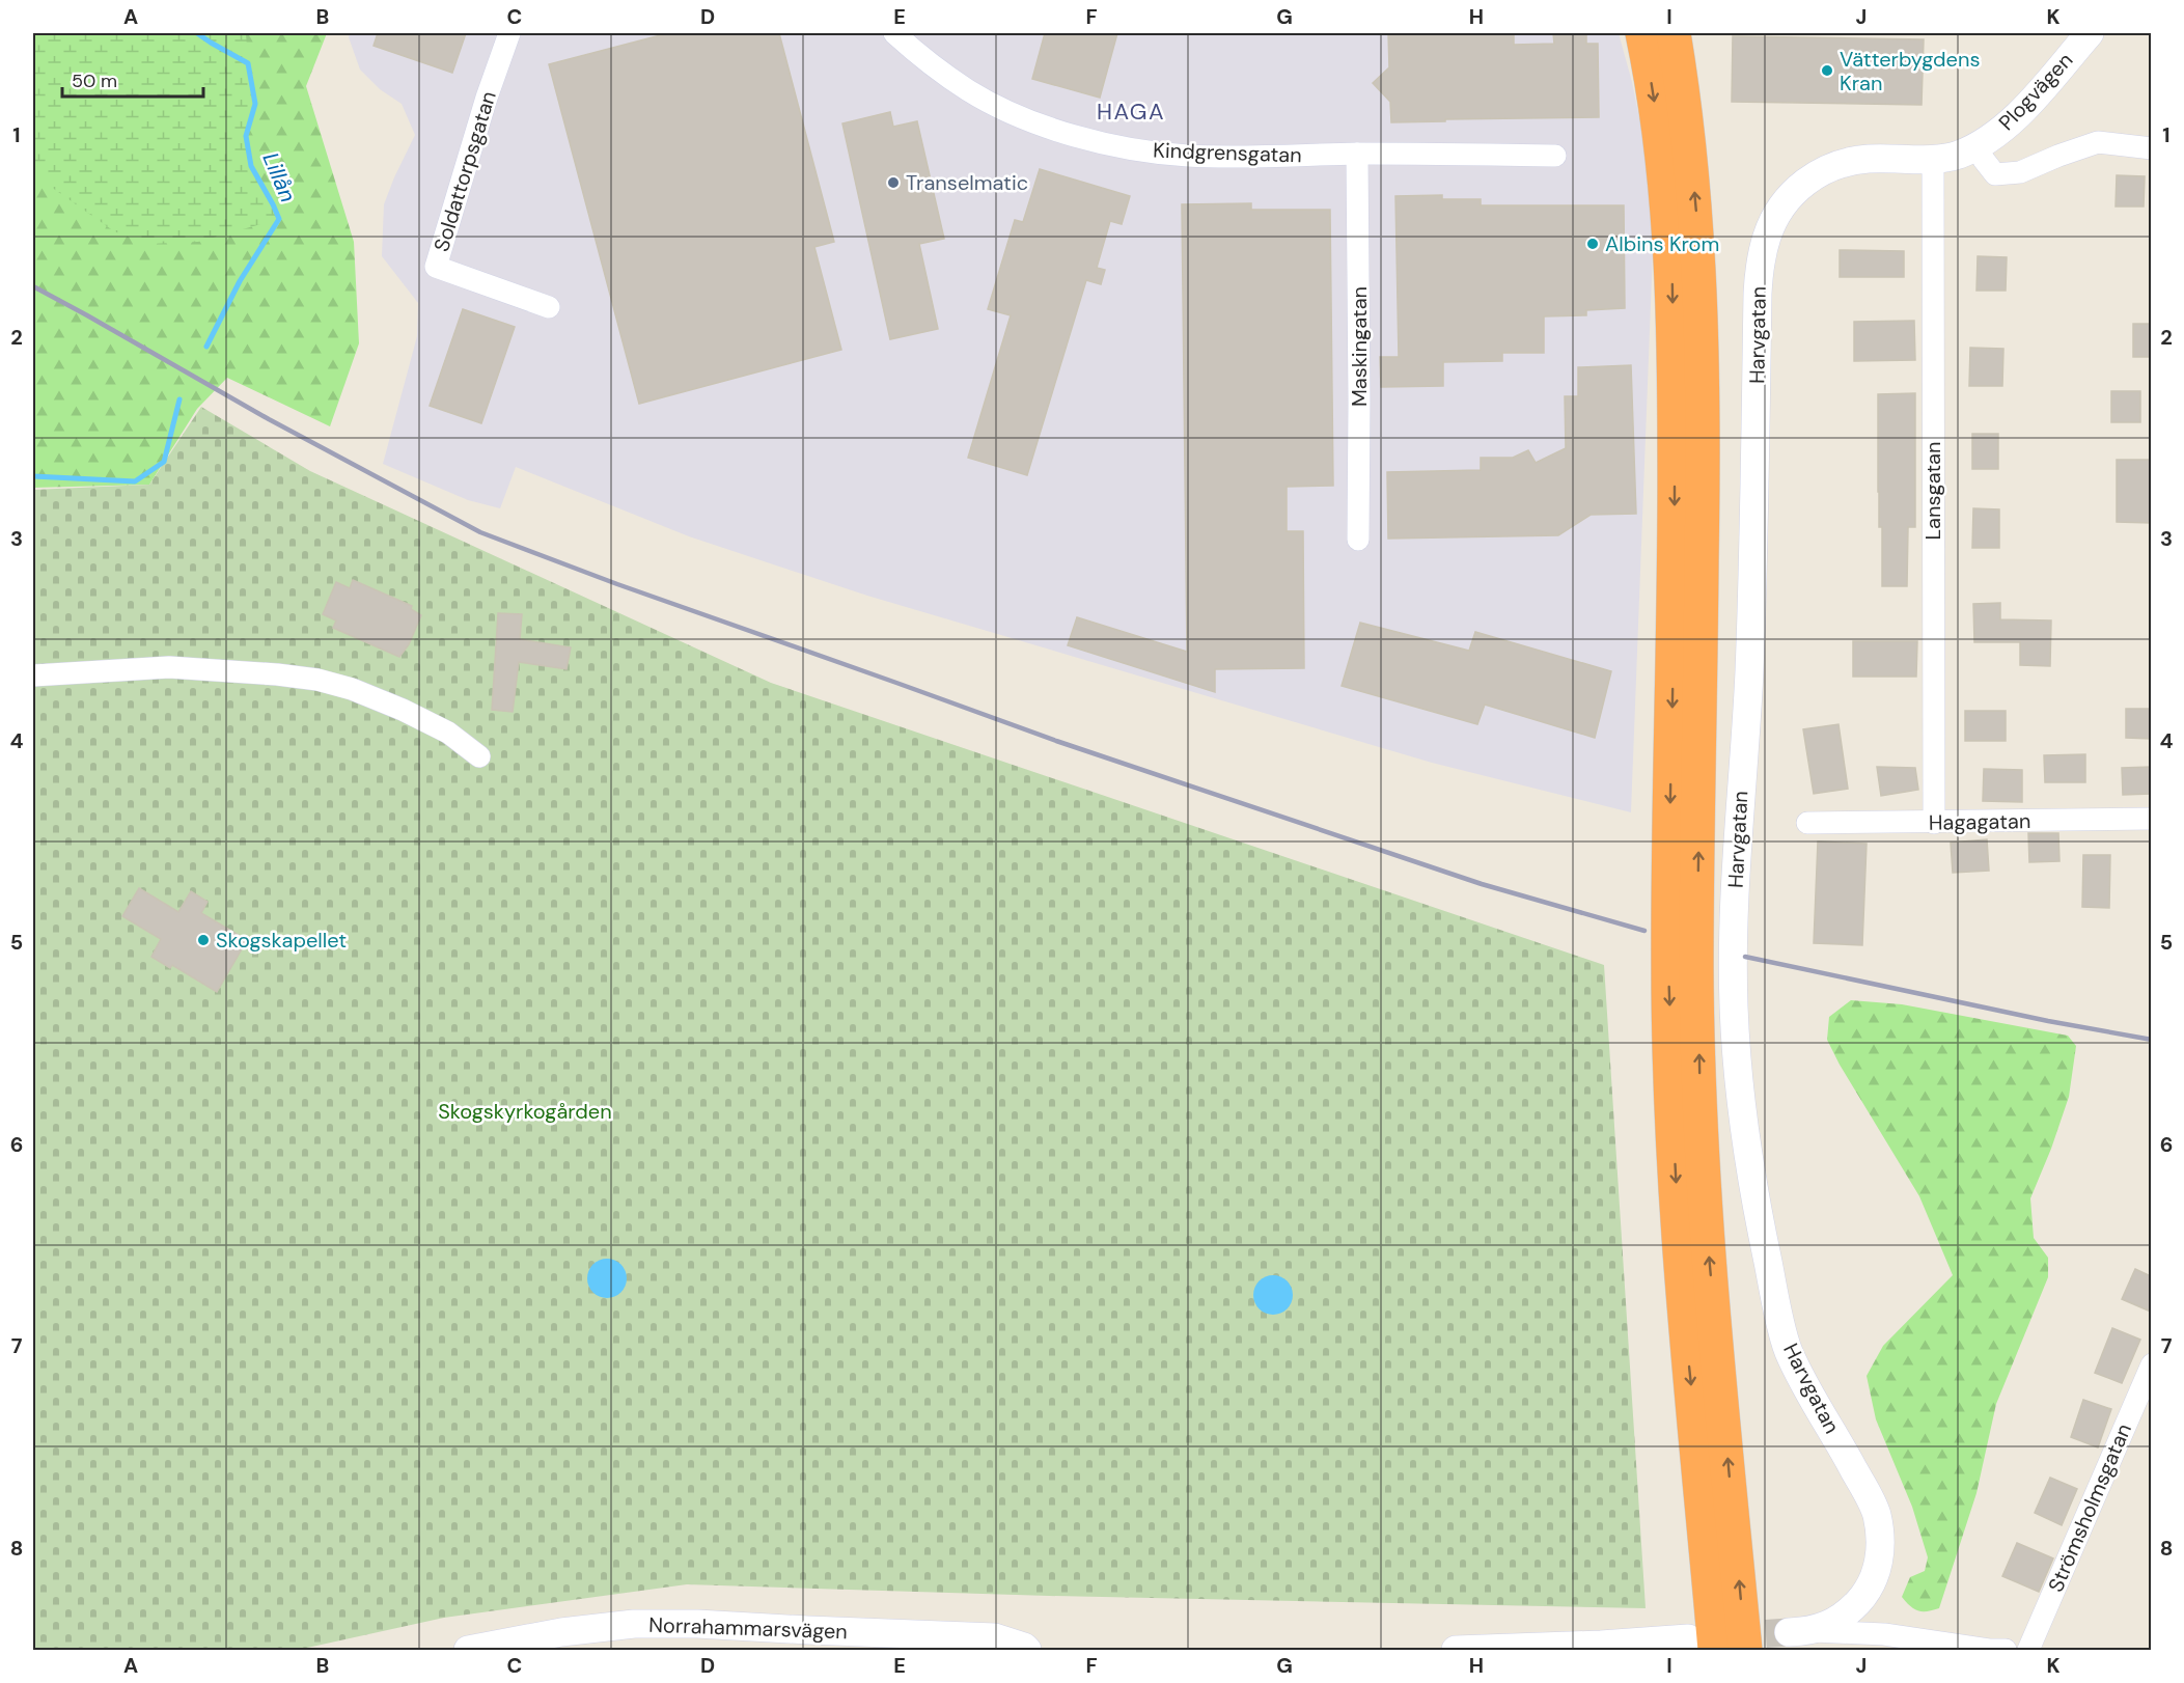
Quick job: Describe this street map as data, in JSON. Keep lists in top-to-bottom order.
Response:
{
  "streets": {
    "street": [
      "Plogvägen",
      "Kindgrensgatan",
      "Soldattorpsgatan",
      "Harvgatan",
      "Maskingatan",
      "Lansgatan",
      "Hagagatan",
      "Strömsholmsgatan",
      "Norrahammarsvägen"
    ]
  },
  "crossings": [
    ["Plogvägen", "Harvgatan"],
    ["Kindgrensgatan", "Maskingatan"],
    ["Harvgatan", "Lansgatan"],
    ["Lansgatan", "Hagagatan"]
  ],
  "districts": ["HAGA"],
  "water": ["Lillån"],
  "parks": ["Skogskyrkogården"],
  "places": [
    "Vätterbygdens Kran",
    "Transelmatic",
    "Albins Krom",
    "Skogskapellet"
  ],
  "scale_bar": "50 m",
  "grid": {
    "columns": [
      "A",
      "B",
      "C",
      "D",
      "E",
      "F",
      "G",
      "H",
      "I",
      "J",
      "K"
    ],
    "rows": [
      "1",
      "2",
      "3",
      "4",
      "5",
      "6",
      "7",
      "8"
    ]
  }
}
